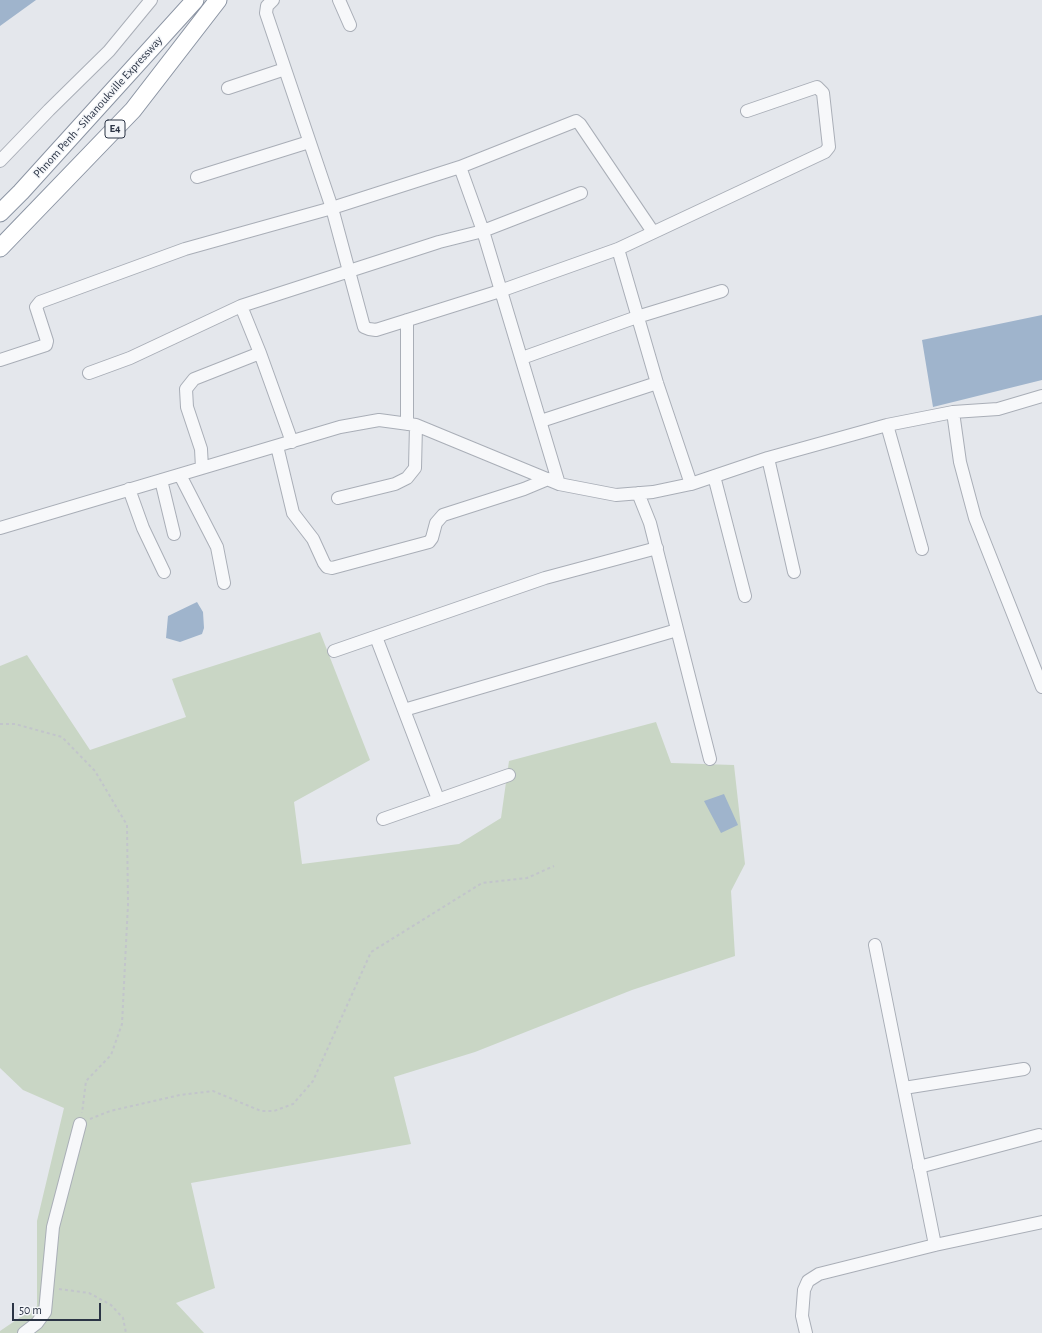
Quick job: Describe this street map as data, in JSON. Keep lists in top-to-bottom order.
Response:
{
  "streets": {
    "highway": ["Phnom Penh - Sihanoukville Expressway", "E4"]
  },
  "scale_bar": "50 m"
}
